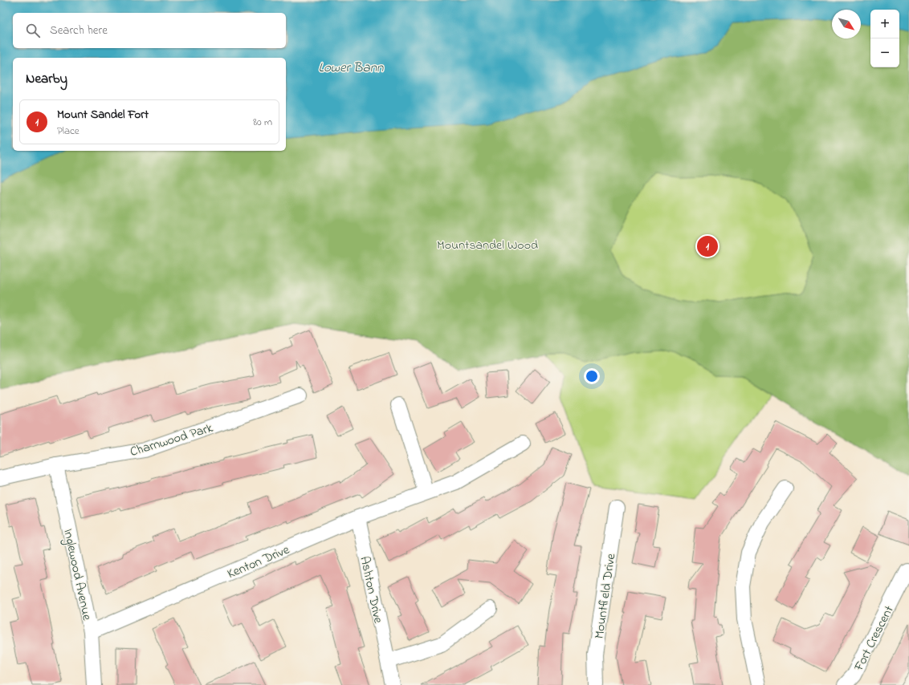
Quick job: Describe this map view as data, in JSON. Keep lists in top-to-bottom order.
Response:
{
  "streets": {
    "street": [
      "Charnwood Park",
      "Kenton Drive",
      "Inglewood Avenue",
      "Ashton Drive",
      "Mountfield Drive",
      "Fort Crescent"
    ]
  },
  "crossings": [
    ["Charnwood Park", "Inglewood Avenue"],
    ["Kenton Drive", "Inglewood Avenue"],
    ["Kenton Drive", "Ashton Drive"]
  ],
  "water": ["Lower Bann"],
  "parks": ["Mountsandel Wood"],
  "north": "bottom right",
  "page": {
    "map_buttons": ["+", "−"],
    "search": "Search here",
    "heading": "Nearby",
    "list": [
      {
        "mark": "1",
        "name": "Mount Sandel Fort",
        "note": "Place",
        "value": "80 m"
      }
    ],
    "pins": "1"
  }
}
